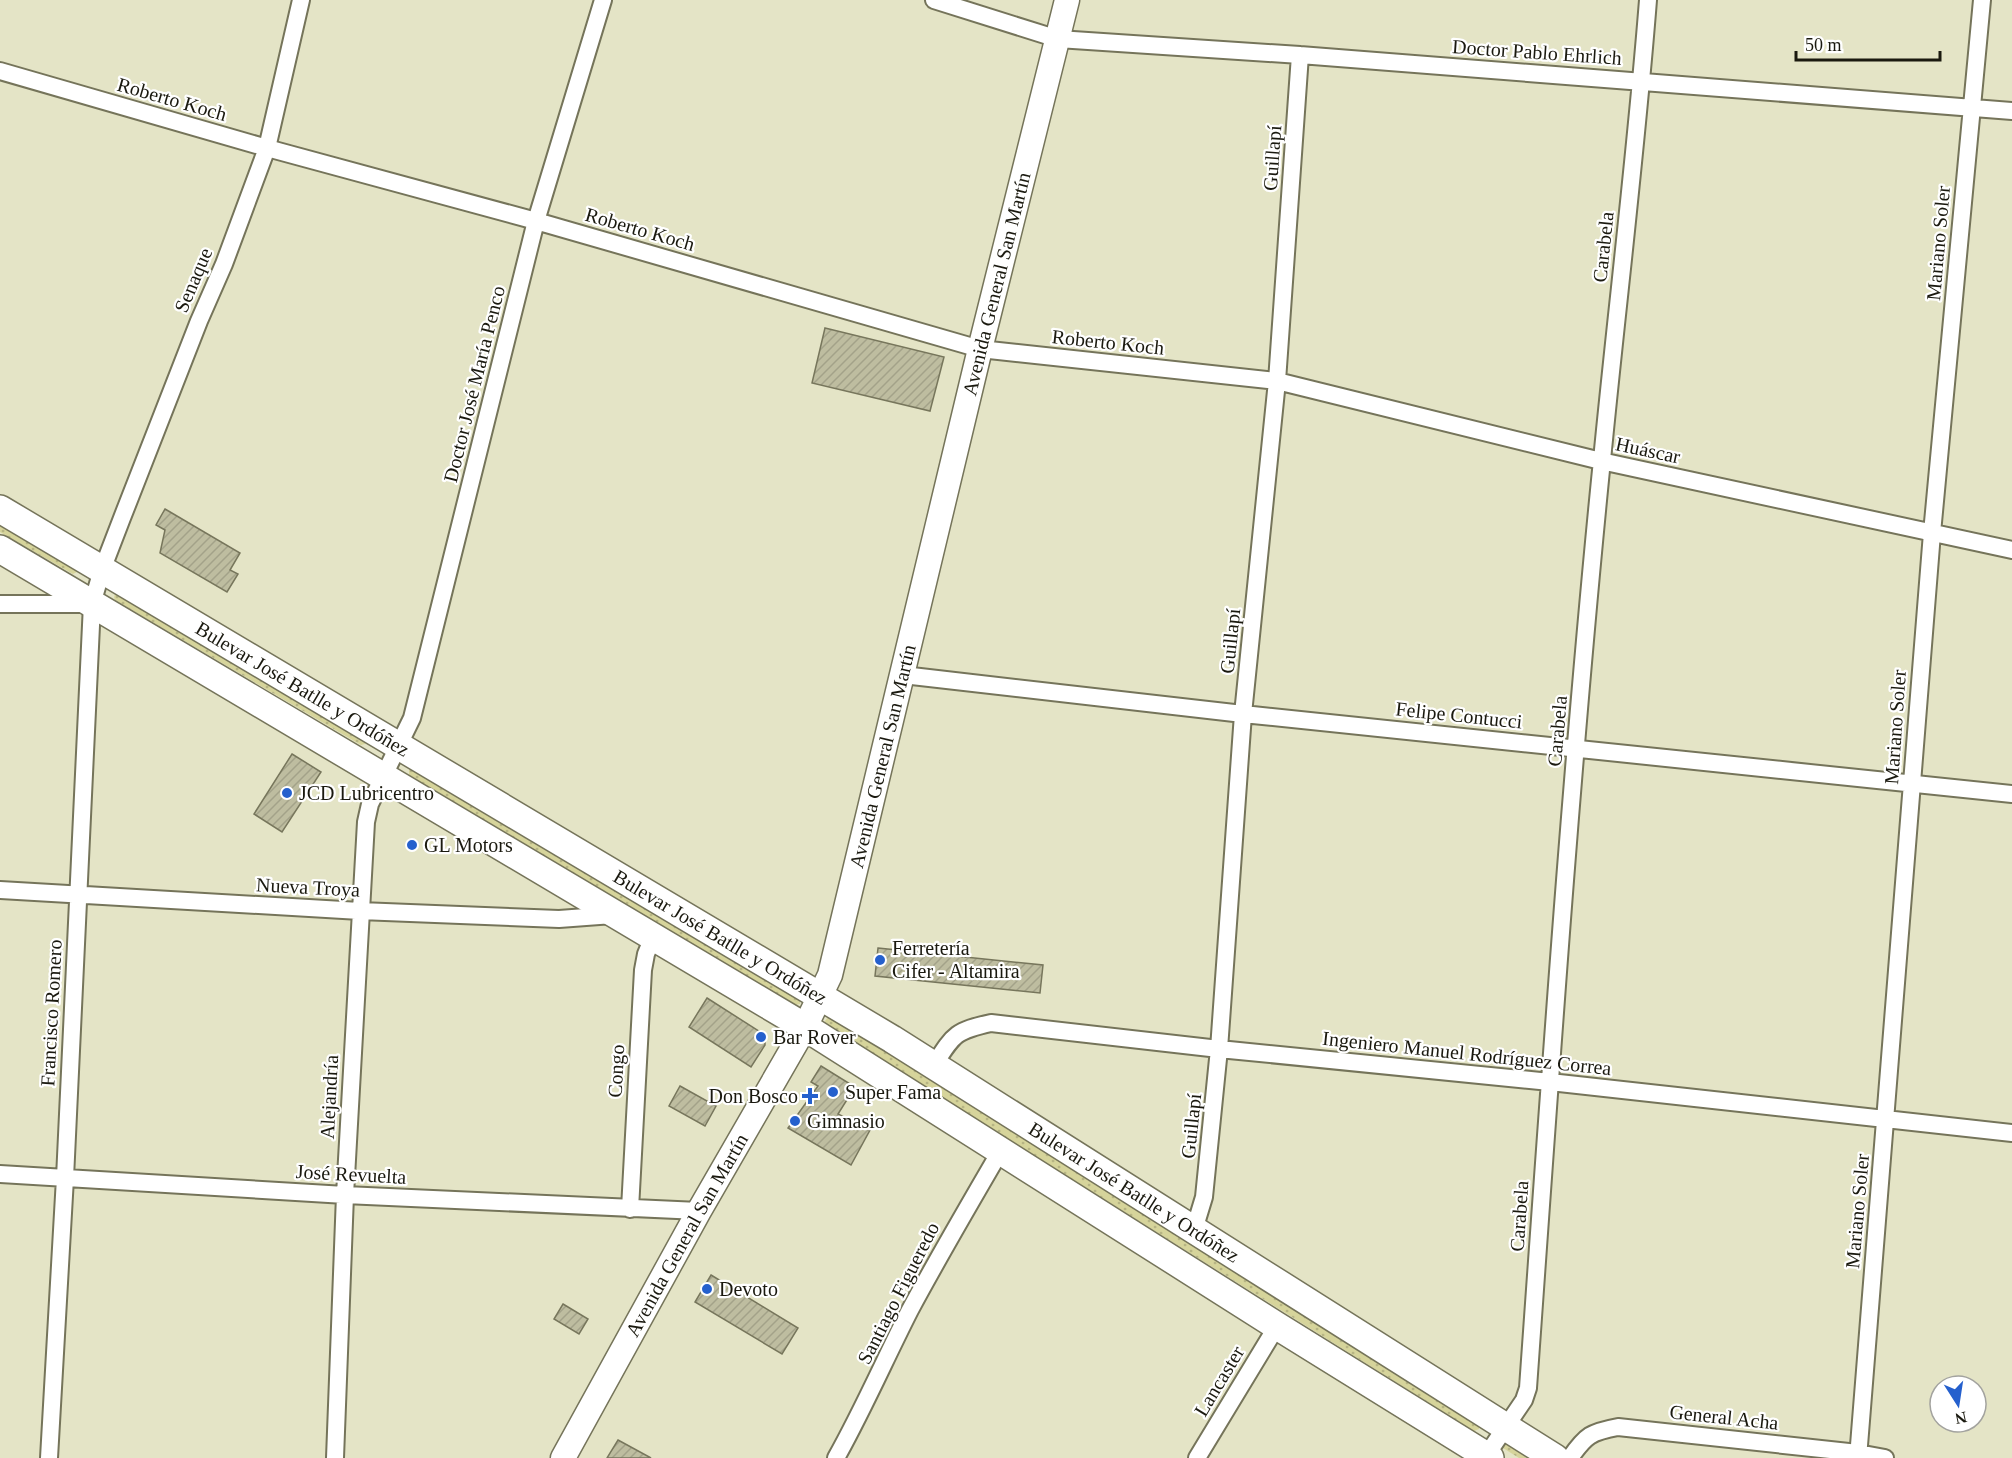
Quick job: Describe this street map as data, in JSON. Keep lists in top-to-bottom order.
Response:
{
  "streets": {
    "main road": ["Avenida General San Martín", "Bulevar José Batlle y Ordóñez"],
    "street": [
      "Doctor Pablo Ehrlich",
      "Roberto Koch",
      "Guillapí",
      "Mariano Soler",
      "Carabela",
      "Senaque",
      "Doctor José María Penco",
      "Huáscar",
      "Felipe Contucci",
      "Nueva Troya",
      "Francisco Romero",
      "Ingeniero Manuel Rodríguez Correa",
      "Congo",
      "Alejandría",
      "José Revuelta",
      "Santiago Figueredo",
      "Lancaster",
      "General Acha"
    ]
  },
  "crossings": [
    ["Doctor Pablo Ehrlich", "Guillapí"],
    ["Doctor Pablo Ehrlich", "Mariano Soler"],
    ["Doctor Pablo Ehrlich", "Carabela"],
    ["Doctor Pablo Ehrlich", "Avenida General San Martín"],
    ["Roberto Koch", "Guillapí"],
    ["Roberto Koch", "Senaque"],
    ["Roberto Koch", "Avenida General San Martín"],
    ["Roberto Koch", "Doctor José María Penco"],
    ["Roberto Koch", "Huáscar"],
    ["Guillapí", "Huáscar"],
    ["Guillapí", "Bulevar José Batlle y Ordóñez"],
    ["Guillapí", "Felipe Contucci"],
    ["Guillapí", "Ingeniero Manuel Rodríguez Correa"],
    ["Mariano Soler", "Huáscar"],
    ["Mariano Soler", "Felipe Contucci"],
    ["Mariano Soler", "Ingeniero Manuel Rodríguez Correa"],
    ["Mariano Soler", "General Acha"],
    ["Carabela", "Huáscar"],
    ["Carabela", "Bulevar José Batlle y Ordóñez"],
    ["Carabela", "Felipe Contucci"],
    ["Carabela", "Ingeniero Manuel Rodríguez Correa"],
    ["Senaque", "Bulevar José Batlle y Ordóñez"],
    ["Senaque", "Francisco Romero"],
    ["Avenida General San Martín", "Bulevar José Batlle y Ordóñez"],
    ["Avenida General San Martín", "Felipe Contucci"],
    ["Avenida General San Martín", "José Revuelta"],
    ["Doctor José María Penco", "Bulevar José Batlle y Ordóñez"],
    ["Doctor José María Penco", "Alejandría"],
    ["Bulevar José Batlle y Ordóñez", "Nueva Troya"],
    ["Bulevar José Batlle y Ordóñez", "Francisco Romero"],
    ["Bulevar José Batlle y Ordóñez", "Ingeniero Manuel Rodríguez Correa"],
    ["Bulevar José Batlle y Ordóñez", "Congo"],
    ["Bulevar José Batlle y Ordóñez", "Alejandría"],
    ["Bulevar José Batlle y Ordóñez", "Santiago Figueredo"],
    ["Bulevar José Batlle y Ordóñez", "Lancaster"],
    ["Nueva Troya", "Francisco Romero"],
    ["Nueva Troya", "Alejandría"],
    ["Francisco Romero", "José Revuelta"],
    ["Congo", "José Revuelta"],
    ["Alejandría", "José Revuelta"]
  ],
  "places": {
    "other": [
      "JCD Lubricentro",
      "GL Motors",
      "Ferretería Cifer - Altamira",
      "Bar Rover",
      "Super Fama",
      "Gimnasio",
      "Devoto"
    ],
    "health": ["Don Bosco"]
  },
  "scale_bar": "50 m",
  "north": "bottom"
}
